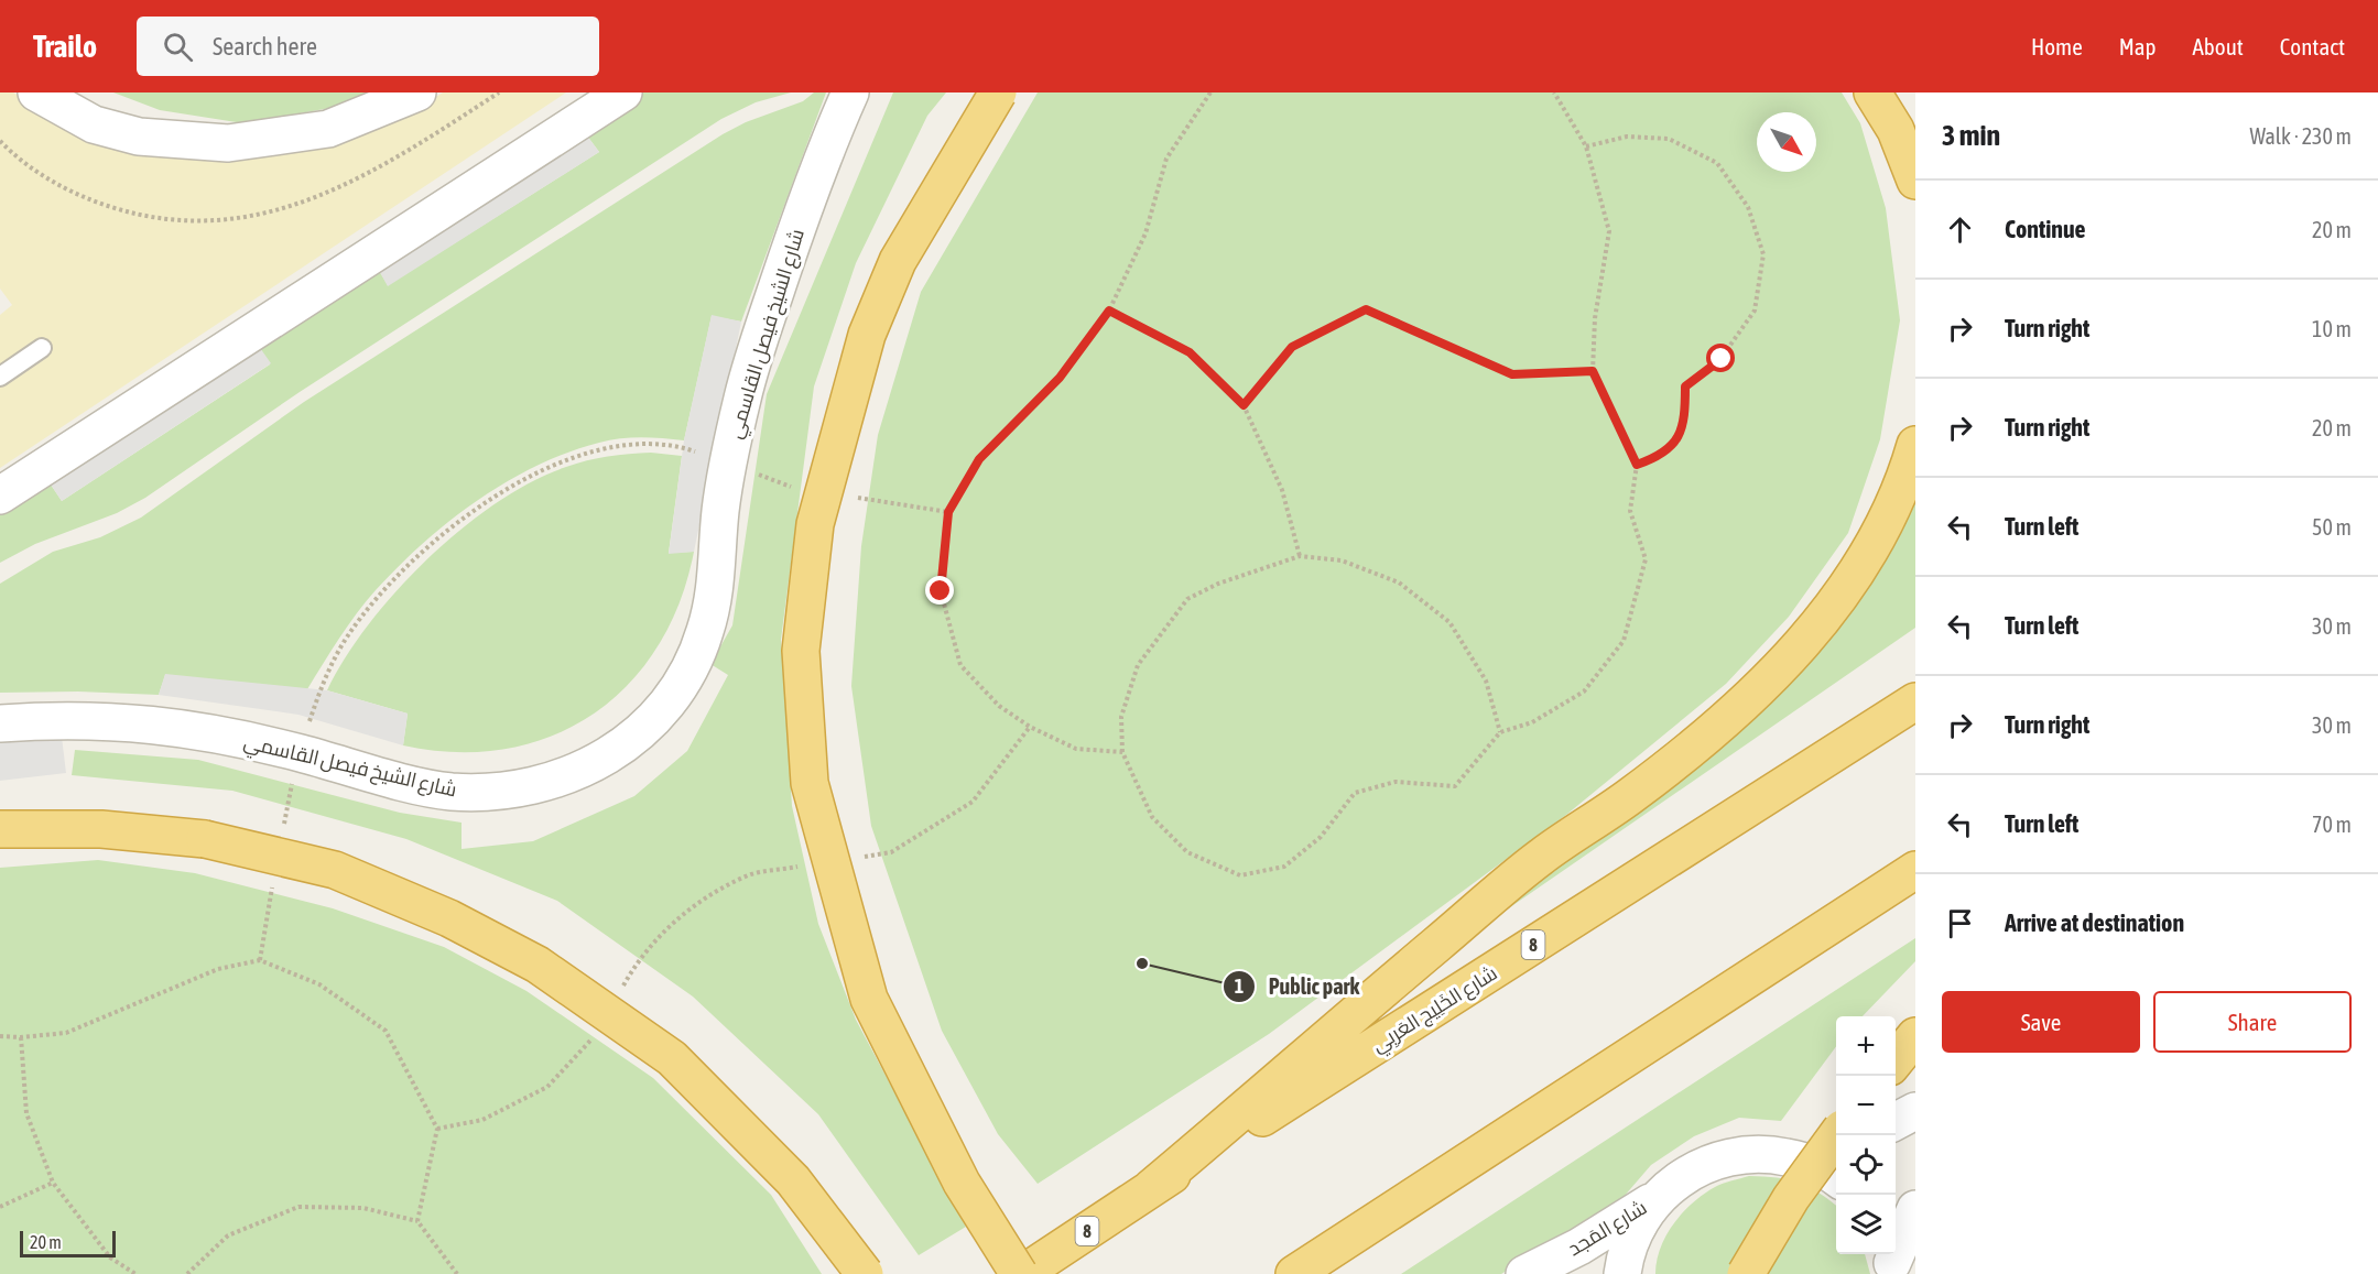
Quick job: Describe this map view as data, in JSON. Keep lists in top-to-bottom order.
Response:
{
  "streets": {
    "highway": ["8", "شارع الخَلِيج العَربِي"],
    "street": ["شارع الشيخ فيصل القاسمي", "شارع المَجد"]
  },
  "places": ["Public park"],
  "scale_bar": "20 m",
  "north": "bottom right",
  "page": {
    "header": "Trailo",
    "search": "Search here",
    "nav": [
      "Home",
      "Map",
      "About",
      "Contact"
    ],
    "heading": ["3 min", "Walk · 230 m"],
    "list": [
      ["Continue", "20 m"],
      ["Turn right", "10 m"],
      ["Turn right", "20 m"],
      ["Turn left", "50 m"],
      ["Turn left", "30 m"],
      ["Turn right", "30 m"],
      ["Turn left", "70 m"],
      "Arrive at destination"
    ],
    "buttons": ["Save", "Share"],
    "map_buttons": ["+", "−"],
    "scale": "20 m"
  }
}
